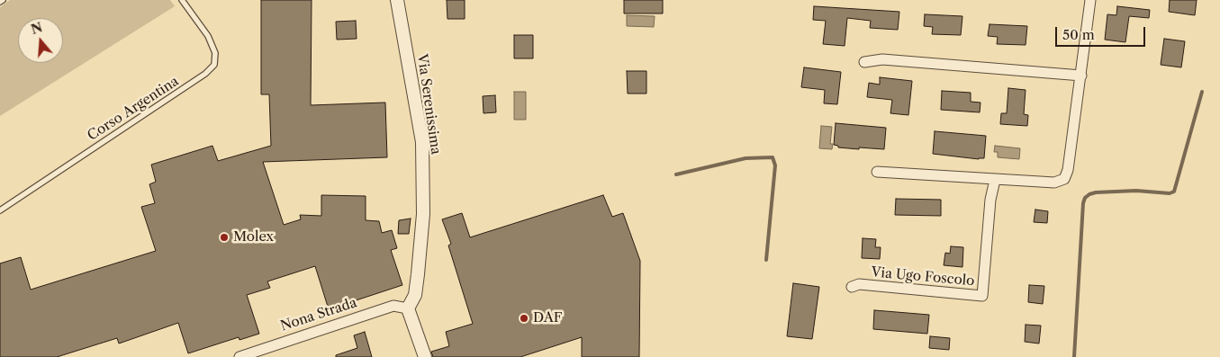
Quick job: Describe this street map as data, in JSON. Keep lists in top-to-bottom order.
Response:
{
  "streets": {
    "street": ["Via Serenissima", "Via Ugo Foscolo", "Nona Strada"],
    "lane": ["Corso Argentina"]
  },
  "crossings": [
    ["Via Serenissima", "Nona Strada"]
  ],
  "places": ["Molex", "DAF"],
  "scale_bar": "50 m",
  "north": "top"
}
